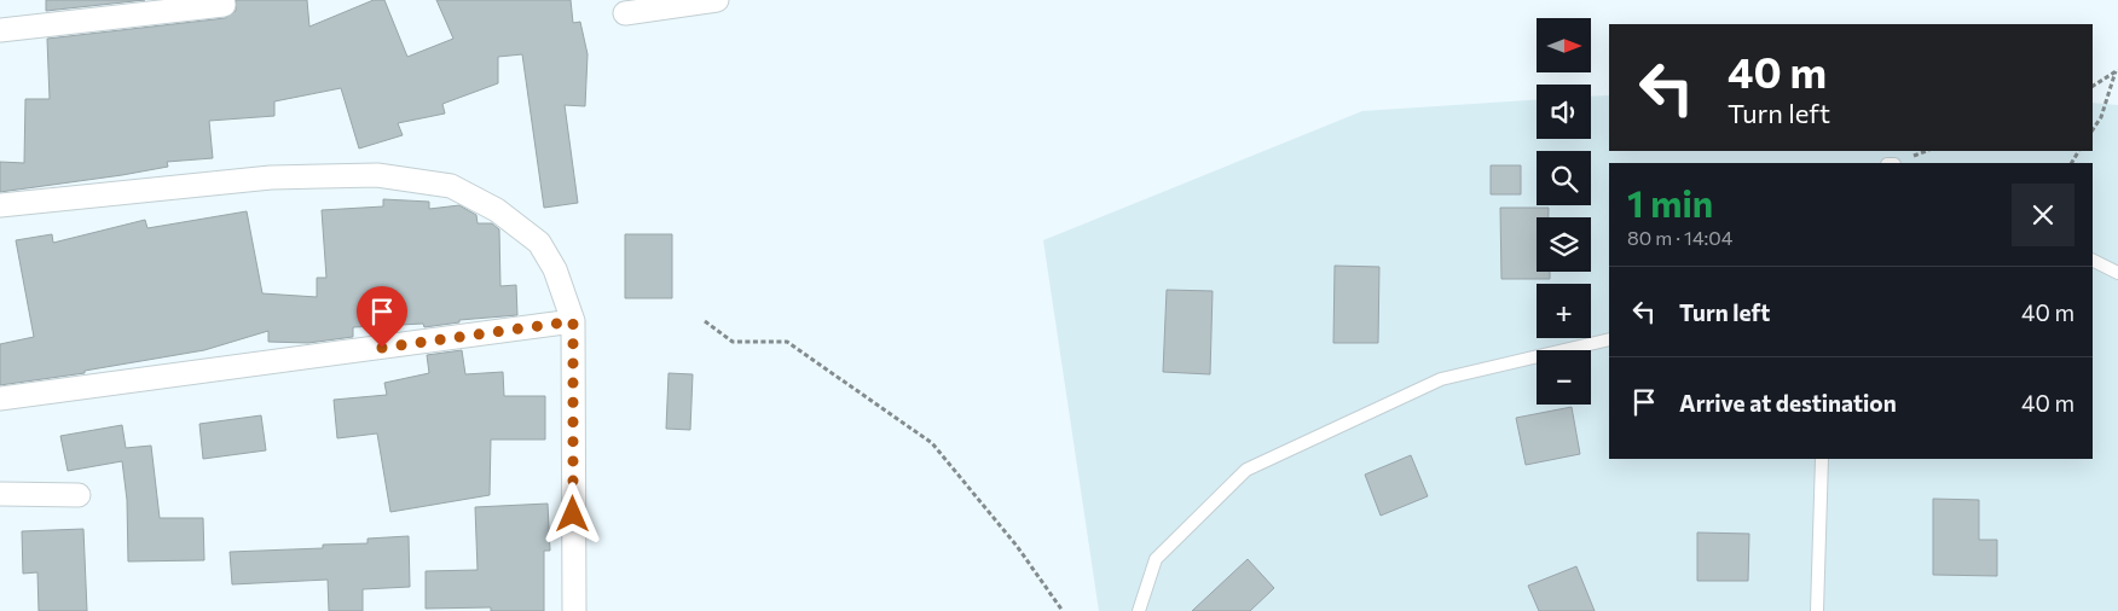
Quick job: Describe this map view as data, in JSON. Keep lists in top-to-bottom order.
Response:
{
  "north": "right",
  "page": {
    "map_buttons": ["+", "−"],
    "turn": ["40 m", "Turn left"],
    "heading": ["1 min", "80 m · 14:04"],
    "list": [
      {
        "name": "Turn left",
        "value": "40 m"
      },
      {
        "name": "Arrive at destination",
        "value": "40 m"
      }
    ]
  }
}
